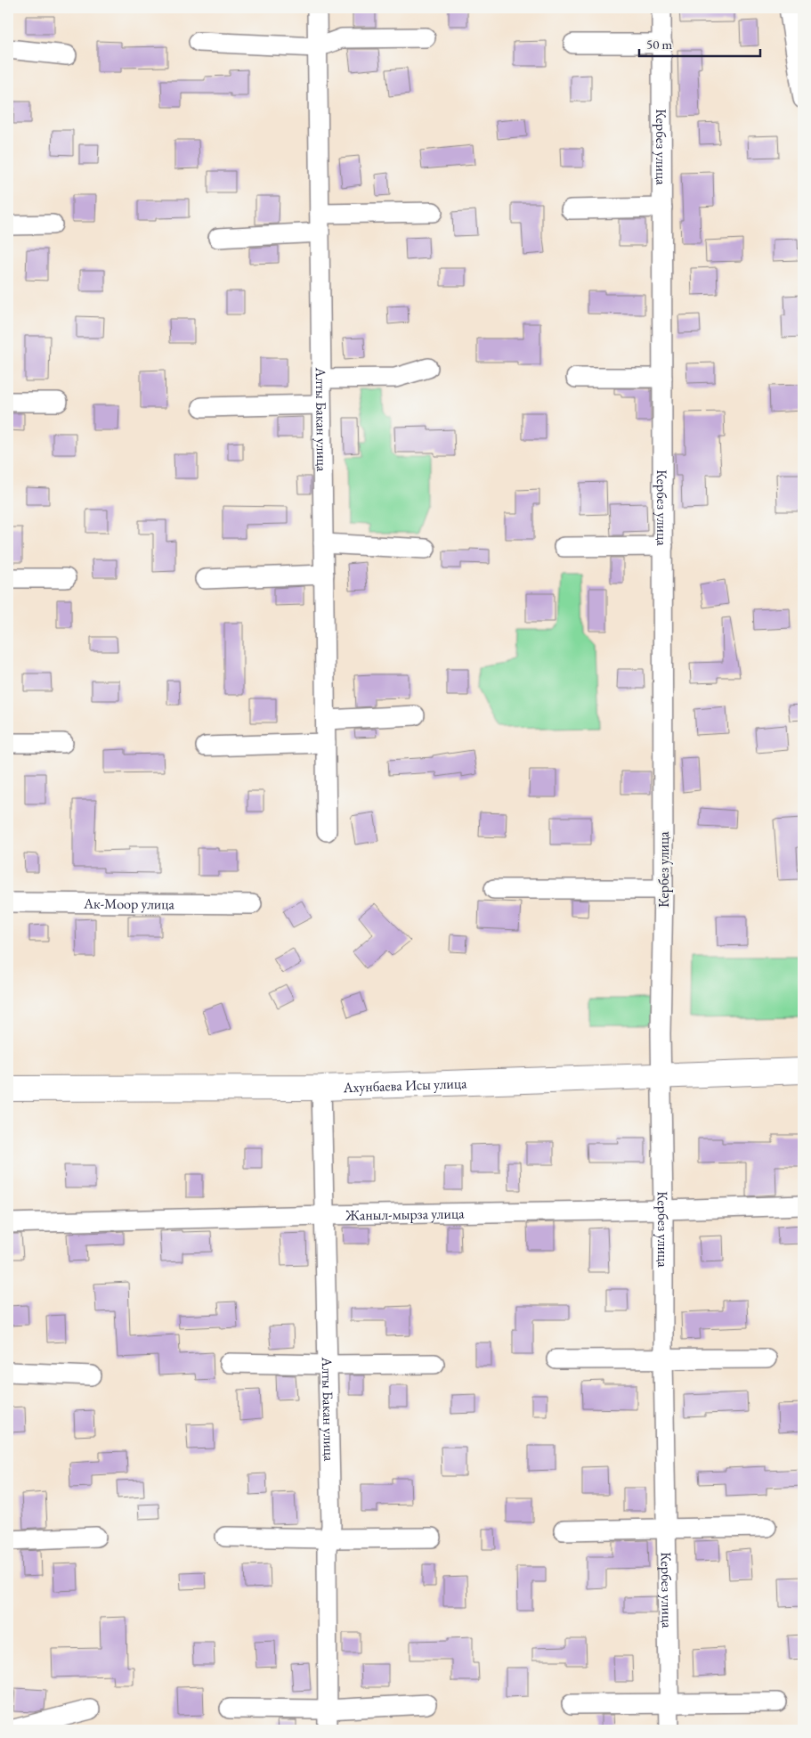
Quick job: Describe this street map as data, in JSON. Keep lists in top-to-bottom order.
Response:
{
  "streets": {
    "main road": ["Ахунбаева Исы улица"],
    "street": [
      "Кербез улица",
      "Алты Бакан улица",
      "Ак-Моор улица",
      "Жаныл-мырза улица"
    ]
  },
  "crossings": [
    ["Кербез улица", "Ахунбаева Исы улица"],
    ["Кербез улица", "Жаныл-мырза улица"],
    ["Алты Бакан улица", "Ахунбаева Исы улица"],
    ["Алты Бакан улица", "Жаныл-мырза улица"]
  ],
  "scale_bar": "50 m"
}
